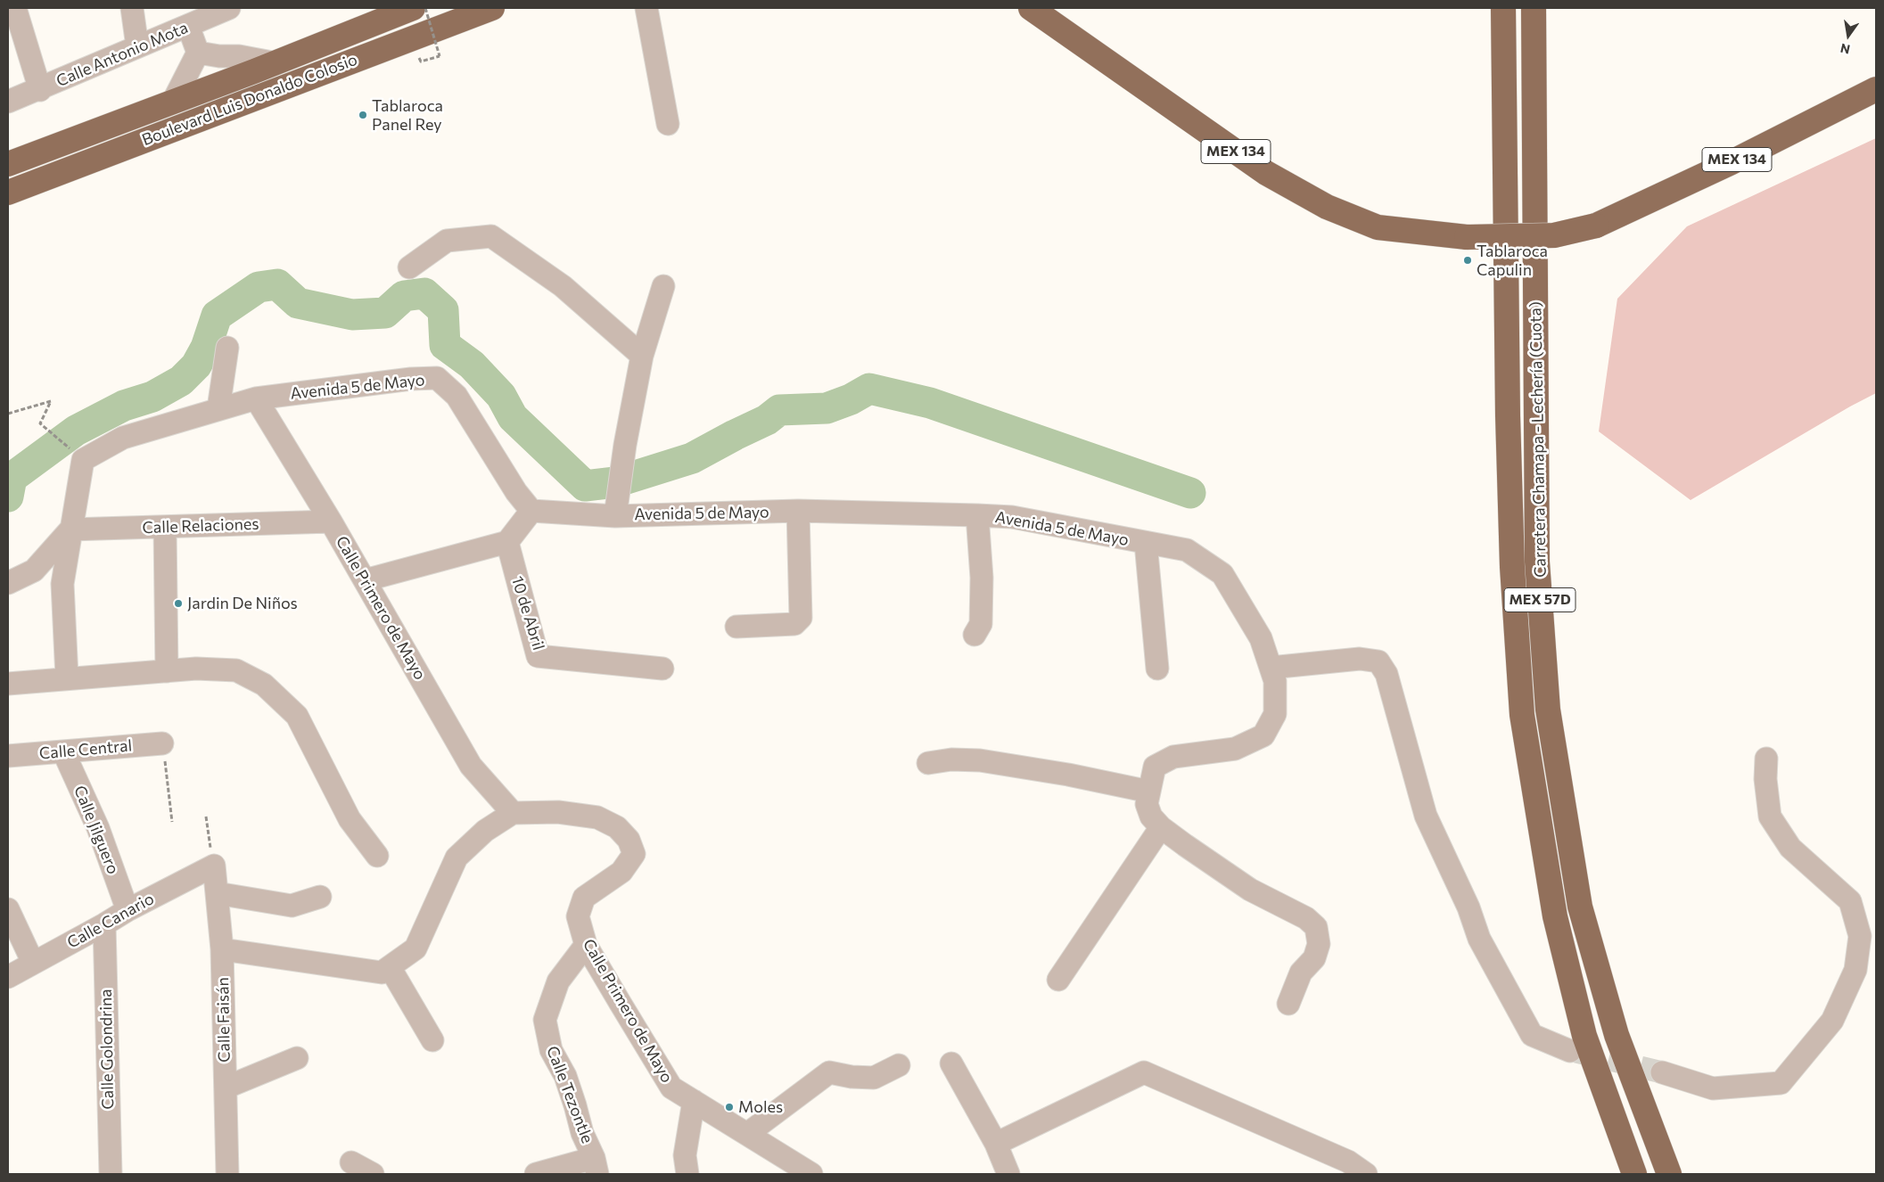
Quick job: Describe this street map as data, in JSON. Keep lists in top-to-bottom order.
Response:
{
  "streets": {
    "highway": [
      "Boulevard Luis Donaldo Colosio",
      "MEX 134",
      "Carretera Chamapa - Lechería (Cuota)",
      "MEX 57D"
    ],
    "street": [
      "Calle Antonio Mota",
      "Avenida 5 de Mayo",
      "Calle Relaciones",
      "Calle Primero de Mayo",
      "10 de Abril",
      "Calle Central",
      "Calle Jilguero",
      "Calle Canario",
      "Calle Faisán",
      "Calle Golondrina",
      "Calle Tezontle"
    ]
  },
  "crossings": [
    ["Avenida 5 de Mayo", "Calle Relaciones"],
    ["Avenida 5 de Mayo", "Calle Primero de Mayo"],
    ["Calle Relaciones", "Calle Primero de Mayo"],
    ["Calle Primero de Mayo", "Calle Tezontle"],
    ["Calle Central", "Calle Jilguero"],
    ["Calle Jilguero", "Calle Canario"],
    ["Calle Canario", "Calle Faisán"],
    ["Calle Canario", "Calle Golondrina"]
  ],
  "places": [
    "Tablaroca Panel Rey",
    "Tablaroca Capulin",
    "Jardin De Niños",
    "Moles"
  ],
  "north": "bottom"
}
